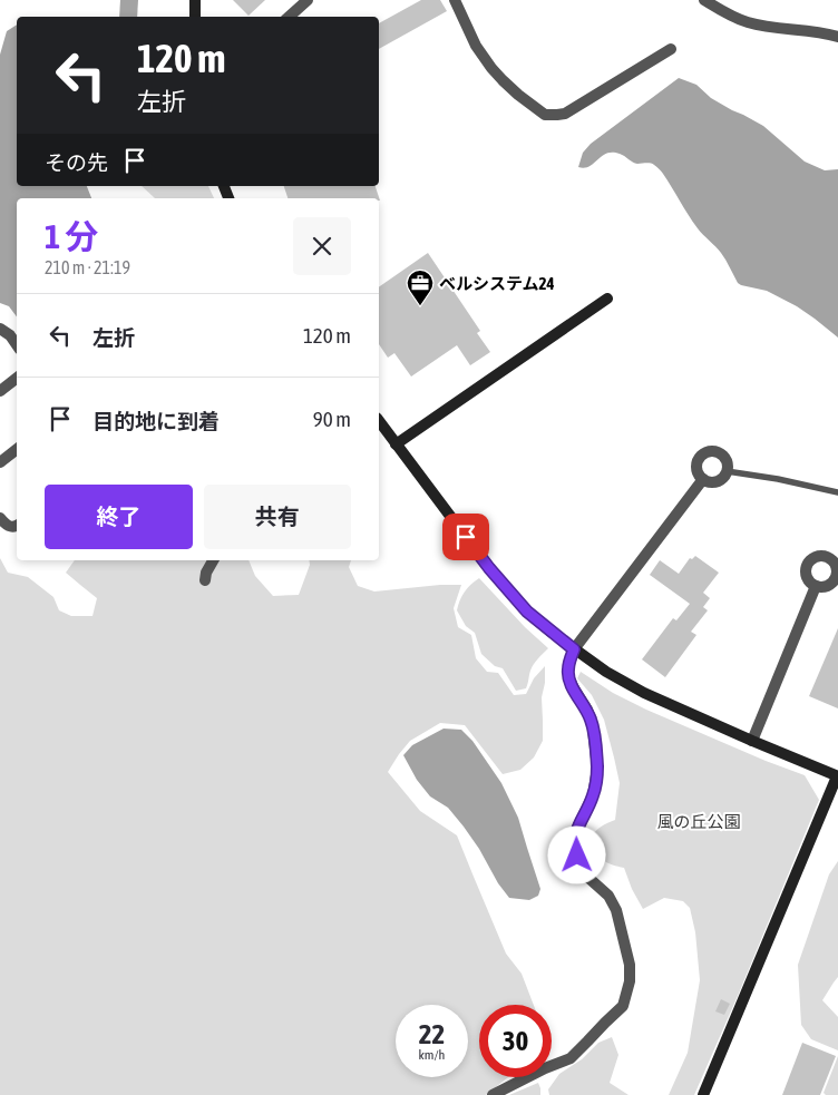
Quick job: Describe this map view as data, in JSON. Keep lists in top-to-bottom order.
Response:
{
  "parks": ["風の丘公園"],
  "places": {
    "office": ["ベルシステム24"]
  },
  "page": {
    "turn": ["120 m", "左折"],
    "then": "その先",
    "heading": ["1 分", "210 m · 21:19"],
    "list": [
      {
        "name": "左折",
        "value": "120 m"
      },
      {
        "name": "目的地に到着",
        "value": "90 m"
      }
    ],
    "buttons": ["終了", "共有"],
    "speed": "22 km/h",
    "limit": "30"
  }
}
